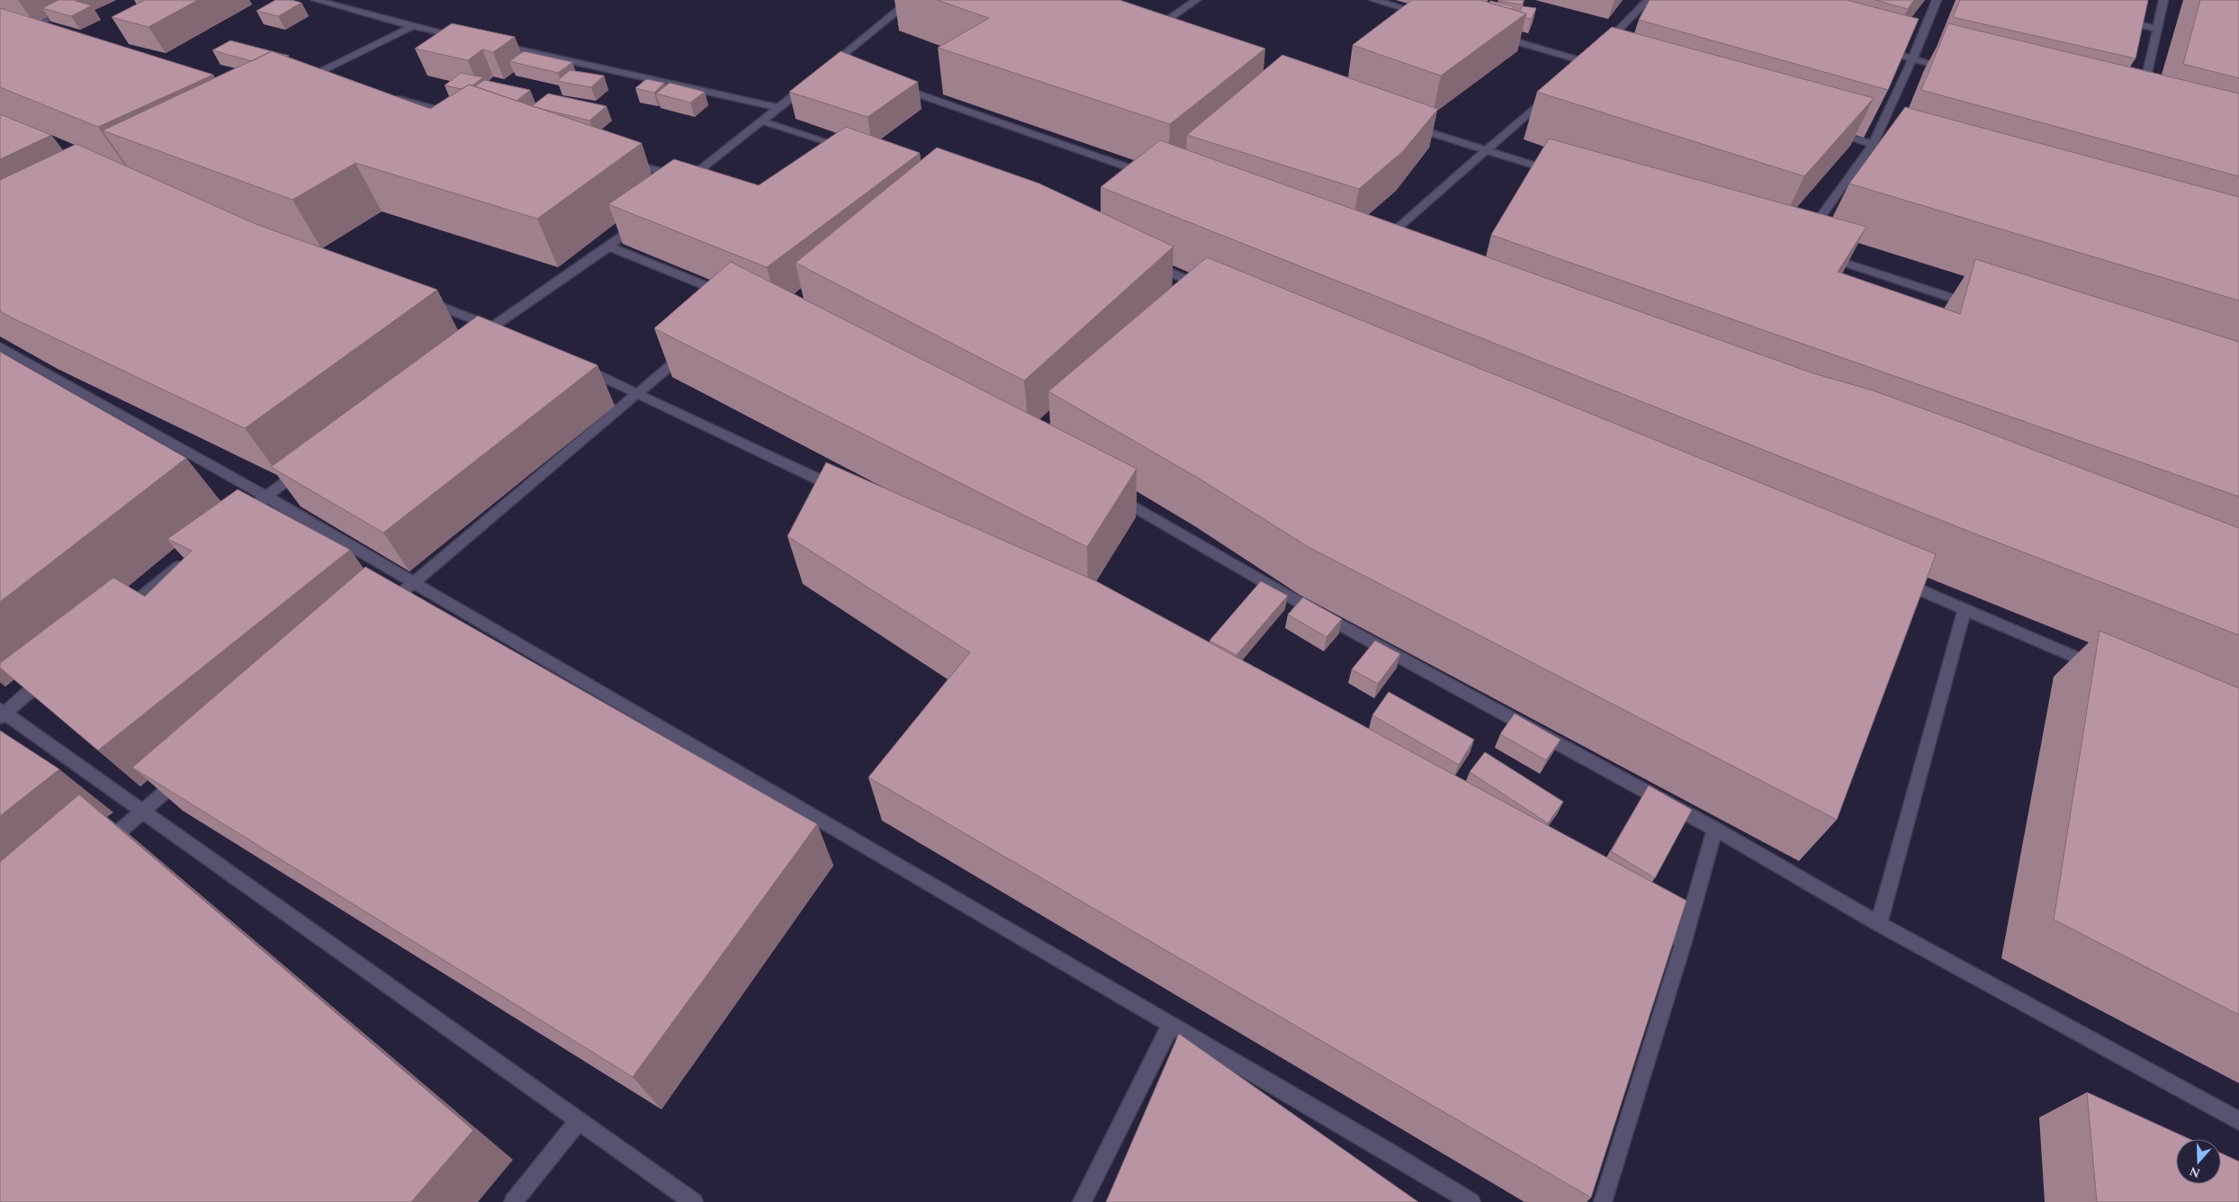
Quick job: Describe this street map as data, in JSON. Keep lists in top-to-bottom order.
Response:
{
  "north": "bottom"
}
